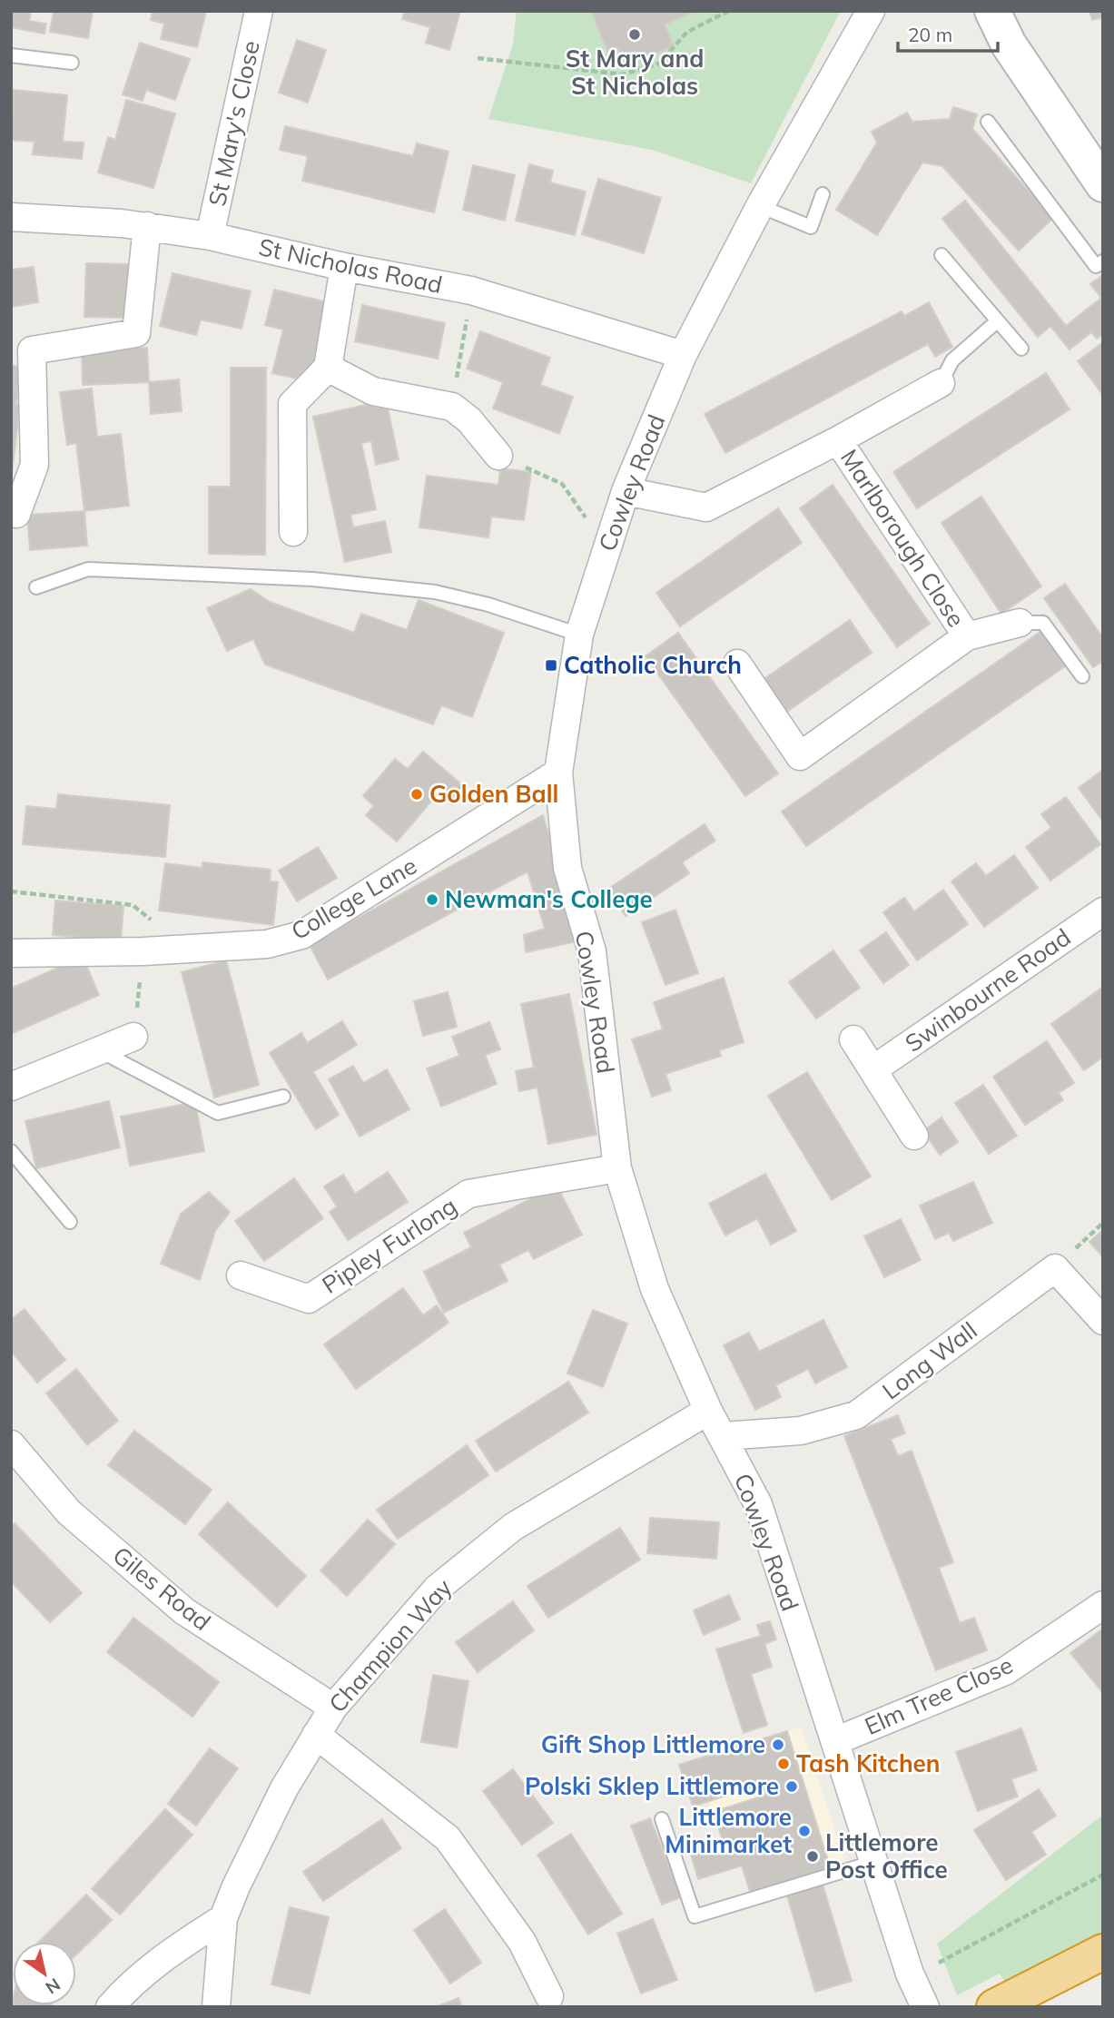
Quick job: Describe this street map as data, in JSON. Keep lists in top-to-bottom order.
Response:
{
  "streets": {
    "street": [
      "St Mary's Close",
      "St Nicholas Road",
      "Cowley Road",
      "Marlborough Close",
      "College Lane",
      "Swinbourne Road",
      "Pipley Furlong",
      "Long Wall",
      "Giles Road",
      "Champion Way",
      "Elm Tree Close"
    ]
  },
  "crossings": [
    ["St Mary's Close", "St Nicholas Road"],
    ["St Nicholas Road", "Cowley Road"],
    ["Cowley Road", "Marlborough Close"],
    ["Cowley Road", "College Lane"],
    ["Cowley Road", "Pipley Furlong"],
    ["Cowley Road", "Long Wall"],
    ["Cowley Road", "Champion Way"],
    ["Cowley Road", "Elm Tree Close"],
    ["Giles Road", "Champion Way"]
  ],
  "places": {
    "other": [
      "St Mary and St Nicholas",
      "Golden Ball",
      "Newman's College",
      "Gift Shop Littlemore",
      "Tash Kitchen",
      "Polski Sklep Littlemore",
      "Littlemore Minimarket",
      "Littlemore Post Office"
    ],
    "transit": ["Catholic Church"]
  },
  "scale_bar": "20 m",
  "north": "bottom right"
}
